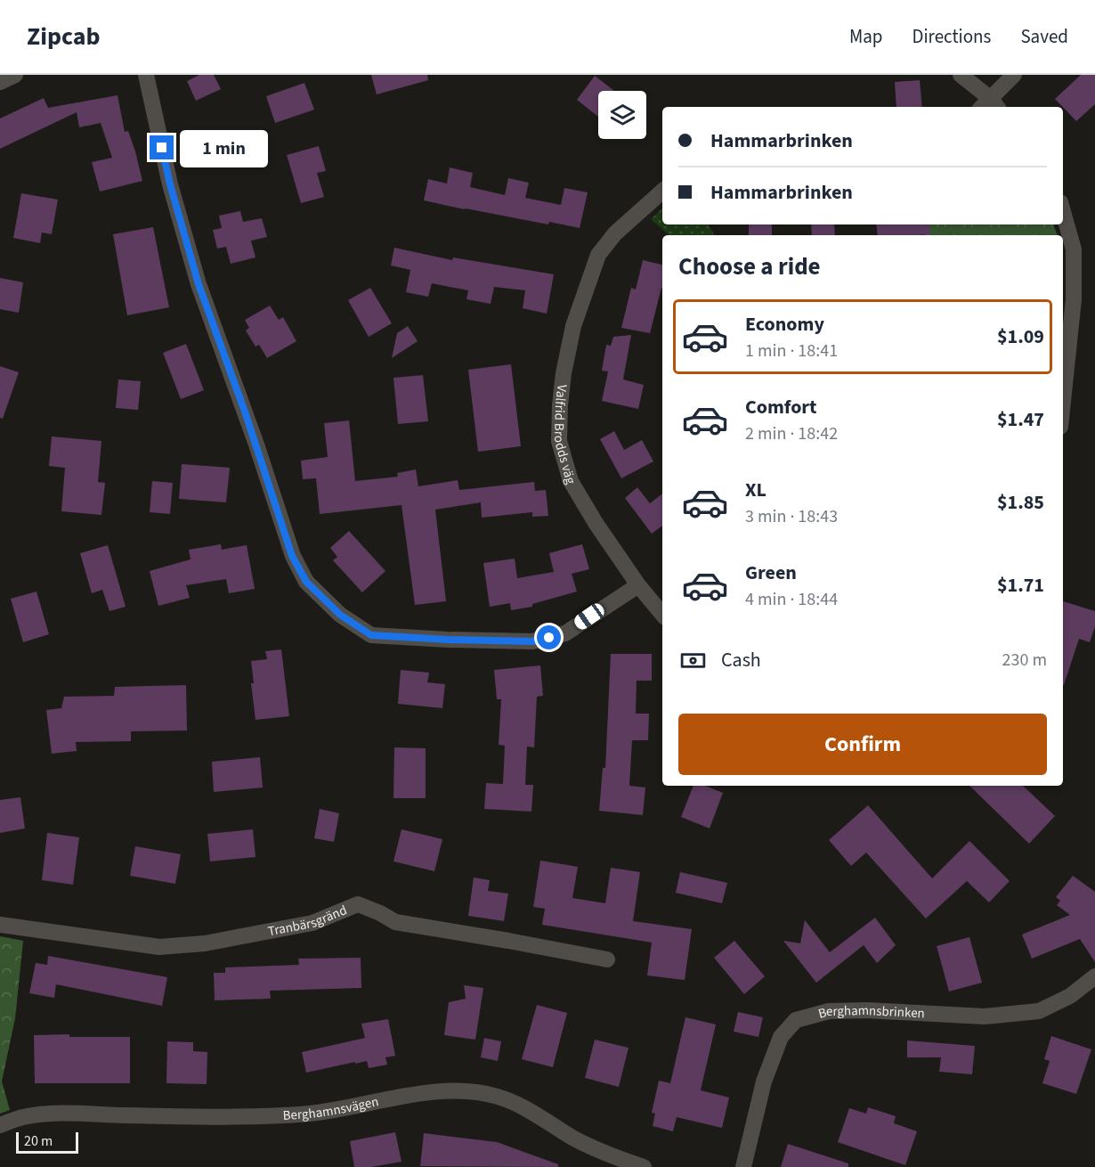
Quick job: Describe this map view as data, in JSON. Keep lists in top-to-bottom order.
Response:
{
  "streets": {
    "street": [
      "Valfrid Brodds väg",
      "Tranbärsgränd",
      "Berghamnsbrinken",
      "Berghamnsvägen"
    ]
  },
  "scale_bar": "20 m",
  "page": {
    "header": "Zipcab",
    "nav": ["Map", "Directions", "Saved"],
    "banner": ["Hammarbrinken", "Hammarbrinken"],
    "bubble": "1 min",
    "heading": "Choose a ride",
    "list": [
      {
        "name": "Economy",
        "note": "1 min · 18:41",
        "value": "$1.09"
      },
      {
        "name": "Comfort",
        "note": "2 min · 18:42",
        "value": "$1.47"
      },
      {
        "name": "XL",
        "note": "3 min · 18:43",
        "value": "$1.85"
      },
      {
        "name": "Green",
        "note": "4 min · 18:44",
        "value": "$1.71"
      }
    ],
    "pay": ["Cash", "230 m"],
    "buttons": "Confirm",
    "scale": "20 m"
  }
}
